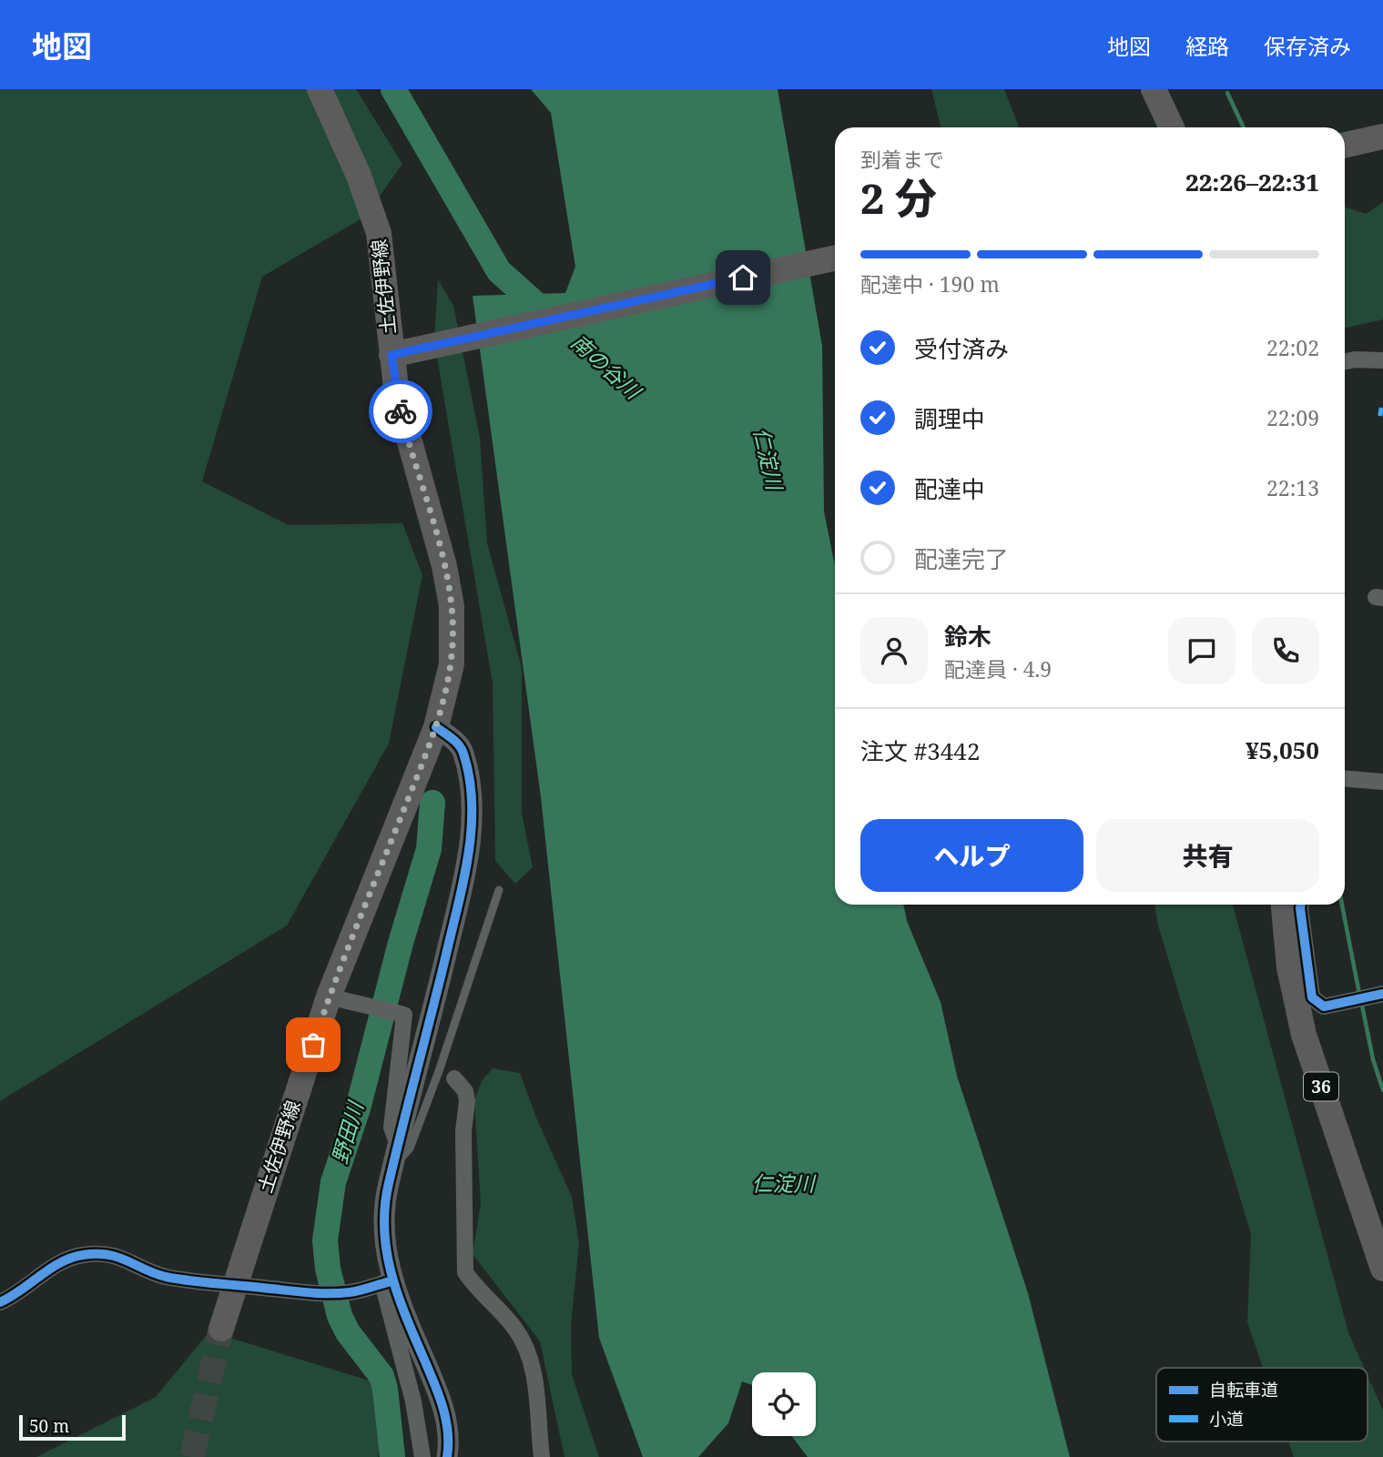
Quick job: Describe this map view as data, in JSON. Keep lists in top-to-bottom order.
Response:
{
  "streets": {
    "main road": ["土佐伊野線", "36"]
  },
  "water": ["南の谷川", "仁淀川", "野田川"],
  "legend": ["自転車道", "小道"],
  "scale_bar": "50 m",
  "page": {
    "header": "地図",
    "nav": ["地図", "経路", "保存済み"],
    "heading": ["2 分", "到着まで", "22:26–22:31"],
    "panel": [
      "鈴木",
      "配達員 · 4.9",
      "注文 #3442",
      "¥5,050"
    ],
    "bar": "配達中 · 190 m",
    "list": [
      ["受付済み", "22:02"],
      ["調理中", "22:09"],
      ["配達中", "22:13"],
      "配達完了"
    ],
    "buttons": ["ヘルプ", "共有"],
    "scale": "50 m"
  }
}
